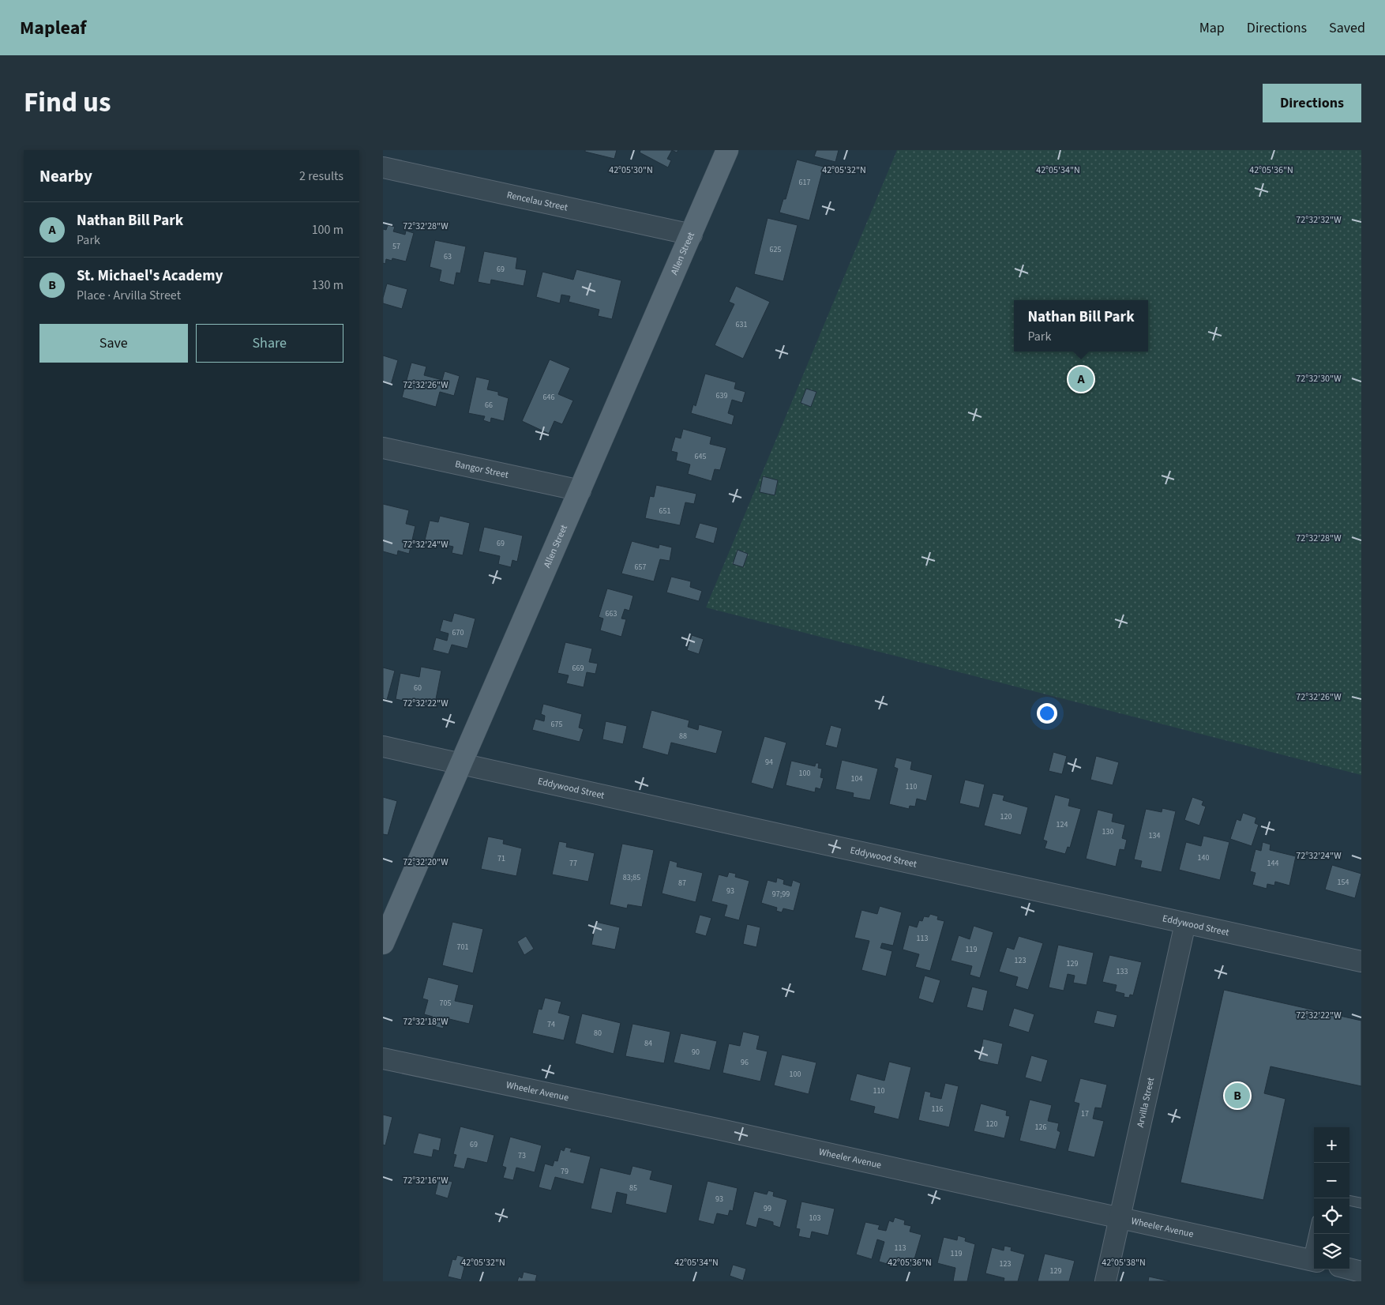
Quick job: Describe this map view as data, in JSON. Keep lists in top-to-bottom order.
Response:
{
  "streets": {
    "main road": ["Allen Street"],
    "street": [
      "Rencelau Street",
      "Bangor Street",
      "Eddywood Street",
      "Wheeler Avenue",
      "Arvilla Street"
    ]
  },
  "crossings": [
    ["Rencelau Street", "Allen Street"],
    ["Allen Street", "Bangor Street"],
    ["Allen Street", "Eddywood Street"],
    ["Eddywood Street", "Arvilla Street"],
    ["Wheeler Avenue", "Arvilla Street"]
  ],
  "house_numbers": [
    "617",
    "57",
    "625",
    "63",
    "69",
    "631",
    "639",
    "646",
    "66",
    "645",
    "651",
    "69",
    "657",
    "663",
    "670",
    "669",
    "60",
    "675",
    "88",
    "94",
    "100",
    "104",
    "110",
    "120",
    "124",
    "130",
    "134",
    "140",
    "71",
    "77",
    "144",
    "83;85",
    "154",
    "87",
    "93",
    "97;99",
    "113",
    "701",
    "119",
    "123",
    "129",
    "133",
    "705",
    "74",
    "80",
    "84",
    "90",
    "96",
    "100",
    "110",
    "116",
    "17",
    "120",
    "126",
    "69",
    "73",
    "79",
    "85",
    "93",
    "99",
    "103",
    "113",
    "119",
    "123",
    "129"
  ],
  "page": {
    "header": "Mapleaf",
    "nav": ["Map", "Directions", "Saved"],
    "title": "Find us",
    "buttons": [
      "Directions",
      ["Save", "Share"]
    ],
    "heading": ["Nearby", "2 results"],
    "list": [
      {
        "mark": "A",
        "name": "Nathan Bill Park",
        "note": "Park",
        "value": "100 m"
      },
      {
        "mark": "B",
        "name": "St. Michael's Academy",
        "note": "Place · Arvilla Street",
        "value": "130 m"
      }
    ],
    "popup": ["Nathan Bill Park", "Park"],
    "pins": ["A", "B"],
    "map_buttons": ["+", "−"]
  },
  "coordinates": [
    "42°05'30\"N",
    "42°05'32\"N",
    "42°05'34\"N",
    "42°05'36\"N",
    "72°32'32\"W",
    "72°32'28\"W",
    "72°32'30\"W",
    "72°32'26\"W",
    "72°32'24\"W",
    "72°32'22\"W",
    "72°32'20\"W",
    "72°32'18\"W",
    "72°32'16\"W",
    "42°05'38\"N"
  ]
}
